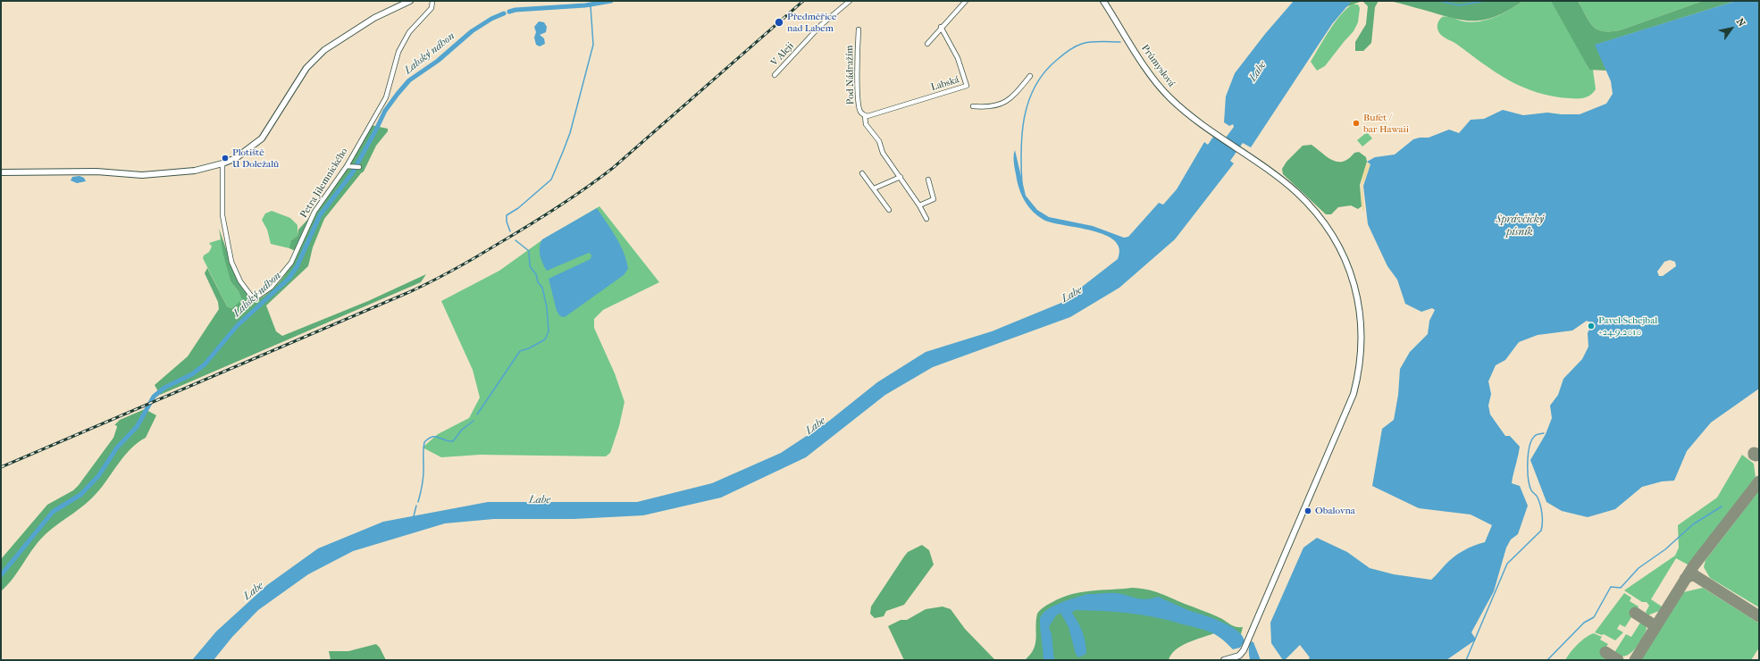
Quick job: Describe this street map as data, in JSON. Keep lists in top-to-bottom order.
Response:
{
  "streets": {
    "street": [
      "V Aleji",
      "Průmyslová",
      "Pod Nádražím",
      "Labská",
      "Petra Jilemnického"
    ]
  },
  "crossings": [
    ["Pod Nádražím", "Labská"]
  ],
  "water": ["Labský náhon", "Labe", "Správčický písník"],
  "places": [
    "Předměřice nad Labem",
    "Bufet / bar Hawaii",
    "Plotiště U Doležalů",
    "Pavel Schejbal +24.9.2010",
    "Obalovna"
  ],
  "north": "top right"
}
